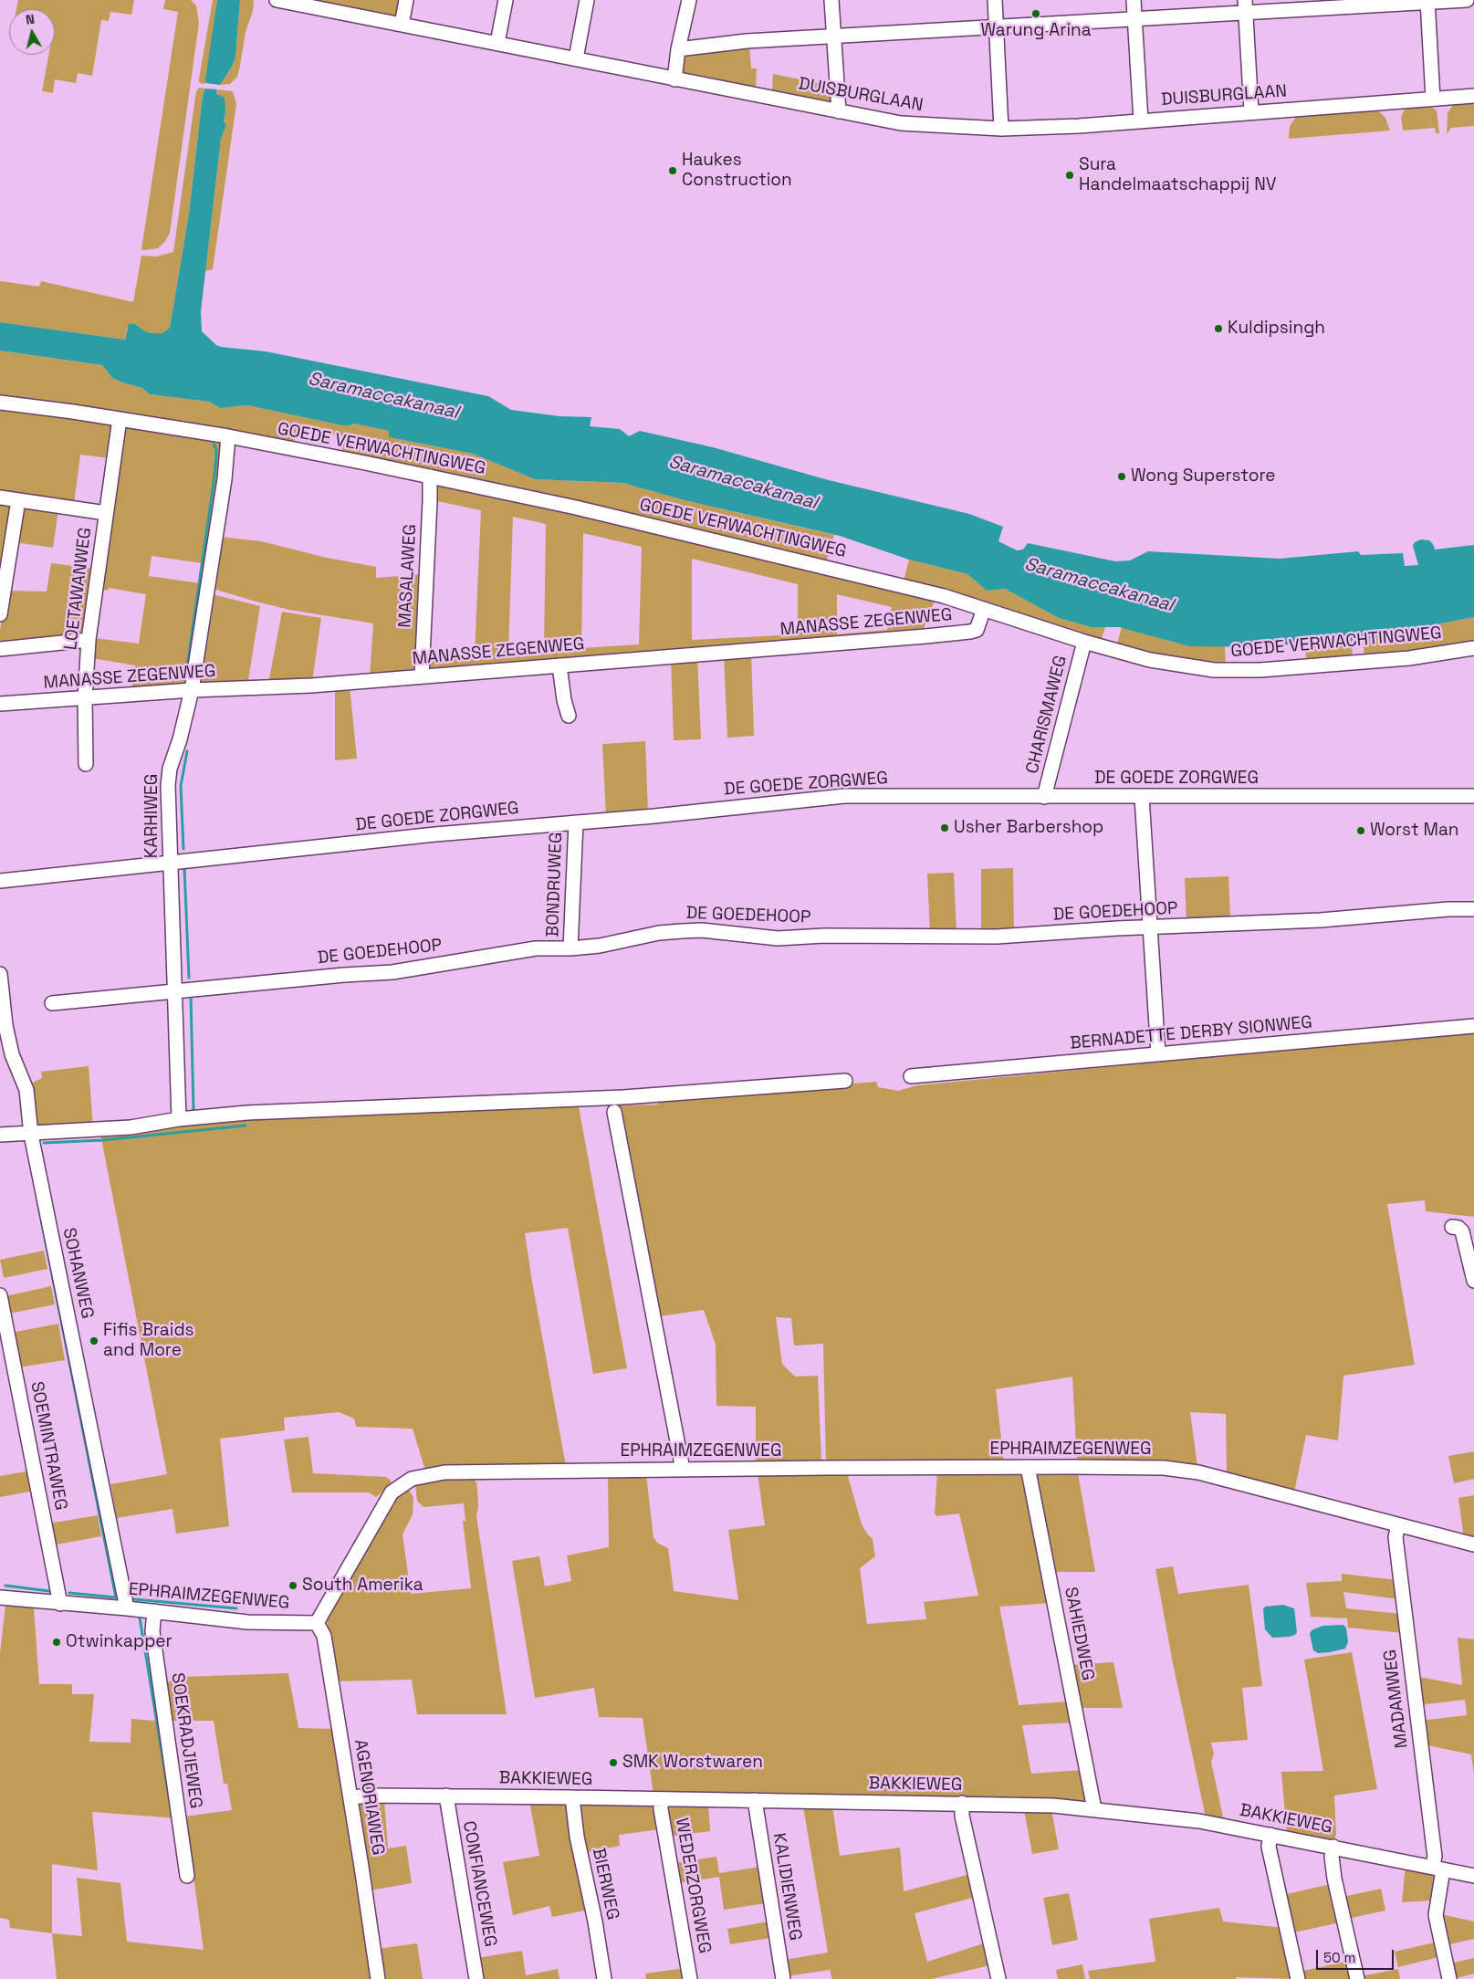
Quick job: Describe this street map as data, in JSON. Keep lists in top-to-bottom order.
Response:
{
  "streets": {
    "street": [
      "DUISBURGLAAN",
      "GOEDE VERWACHTINGWEG",
      "MASALAWEG",
      "LOETAWANWEG",
      "MANASSE ZEGENWEG",
      "CHARISMAWEG",
      "DE GOEDE ZORGWEG",
      "KARHIWEG",
      "BONDRUWEG",
      "DE GOEDEHOOP",
      "BERNADETTE DERBY SIONWEG",
      "SOHANWEG",
      "SOEMINTRAWEG",
      "EPHRAIMZEGENWEG",
      "SAHIEDWEG",
      "MADAMWEG",
      "SOEKRADJIEWEG",
      "BAKKIEWEG",
      "AGENORIAWEG",
      "CONFIANCEWEG",
      "BIERWEG",
      "WEDERZORGWEG",
      "KALIDIENWEG"
    ]
  },
  "crossings": [
    ["GOEDE VERWACHTINGWEG", "MASALAWEG"],
    ["GOEDE VERWACHTINGWEG", "LOETAWANWEG"],
    ["GOEDE VERWACHTINGWEG", "MANASSE ZEGENWEG"],
    ["GOEDE VERWACHTINGWEG", "CHARISMAWEG"],
    ["GOEDE VERWACHTINGWEG", "KARHIWEG"],
    ["MASALAWEG", "MANASSE ZEGENWEG"],
    ["LOETAWANWEG", "MANASSE ZEGENWEG"],
    ["MANASSE ZEGENWEG", "KARHIWEG"],
    ["CHARISMAWEG", "DE GOEDE ZORGWEG"],
    ["DE GOEDE ZORGWEG", "KARHIWEG"],
    ["DE GOEDE ZORGWEG", "BONDRUWEG"],
    ["KARHIWEG", "DE GOEDEHOOP"],
    ["BONDRUWEG", "DE GOEDEHOOP"],
    ["SOHANWEG", "EPHRAIMZEGENWEG"],
    ["SOEMINTRAWEG", "EPHRAIMZEGENWEG"],
    ["EPHRAIMZEGENWEG", "SAHIEDWEG"],
    ["EPHRAIMZEGENWEG", "MADAMWEG"],
    ["EPHRAIMZEGENWEG", "SOEKRADJIEWEG"],
    ["EPHRAIMZEGENWEG", "AGENORIAWEG"],
    ["SAHIEDWEG", "BAKKIEWEG"],
    ["MADAMWEG", "BAKKIEWEG"],
    ["BAKKIEWEG", "AGENORIAWEG"],
    ["BAKKIEWEG", "CONFIANCEWEG"],
    ["BAKKIEWEG", "BIERWEG"],
    ["BAKKIEWEG", "WEDERZORGWEG"],
    ["BAKKIEWEG", "KALIDIENWEG"]
  ],
  "water": ["Saramaccakanaal"],
  "places": [
    "Warung Arina",
    "Haukes Construction",
    "Sura Handelmaatschappij NV",
    "Kuldipsingh",
    "Wong Superstore",
    "Usher Barbershop",
    "Worst Man",
    "Fifis Braids and More",
    "South Amerika",
    "Otwinkapper",
    "SMK Worstwaren"
  ],
  "scale_bar": "50 m",
  "north": "top"
}
